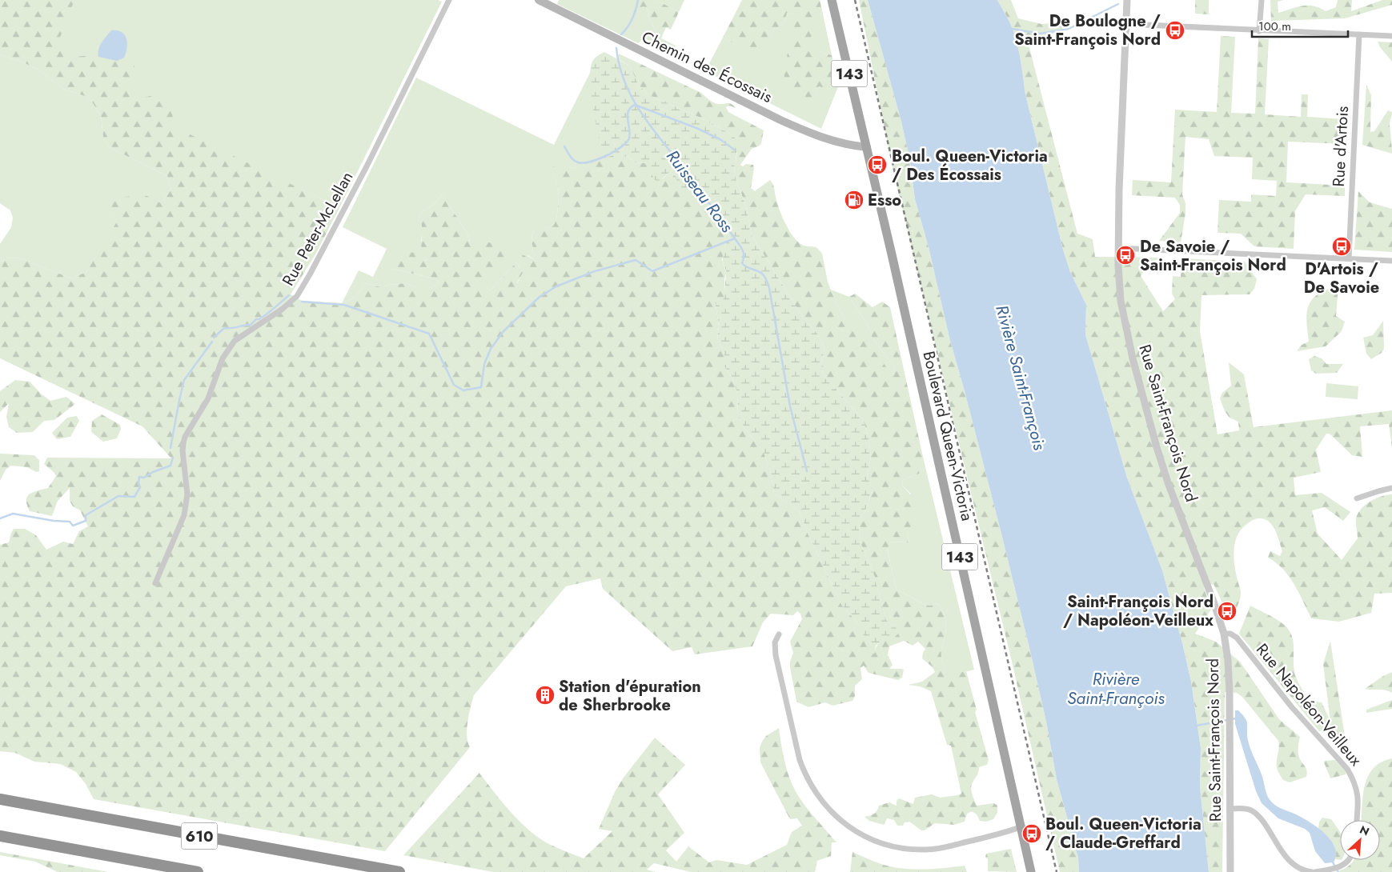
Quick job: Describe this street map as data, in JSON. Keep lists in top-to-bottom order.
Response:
{
  "streets": {
    "highway": ["610"],
    "main road": ["Chemin des Écossais", "143", "Boulevard Queen-Victoria"],
    "street": [
      "Rue d'Artois",
      "Rue Peter-McLellan",
      "Rue Saint-François Nord",
      "Rue Napoléon-Veilleux"
    ]
  },
  "crossings": [
    ["Chemin des Écossais", "143"],
    ["Chemin des Écossais", "Boulevard Queen-Victoria"],
    ["143", "Boulevard Queen-Victoria"],
    ["Rue Saint-François Nord", "Rue Napoléon-Veilleux"]
  ],
  "water": ["Ruisseau Ross", "Rivière Saint-François"],
  "places": {
    "bus stop": [
      "De Boulogne / Saint-François Nord",
      "Boul. Queen-Victoria / Des Écossais",
      "D'Artois / De Savoie",
      "De Savoie / Saint-François Nord",
      "Saint-François Nord / Napoléon-Veilleux",
      "Boul. Queen-Victoria / Claude-Greffard"
    ],
    "fuel station": ["Esso"],
    "building": ["Station d'épuration de Sherbrooke"]
  },
  "scale_bar": "100 m",
  "north": "top right"
}
